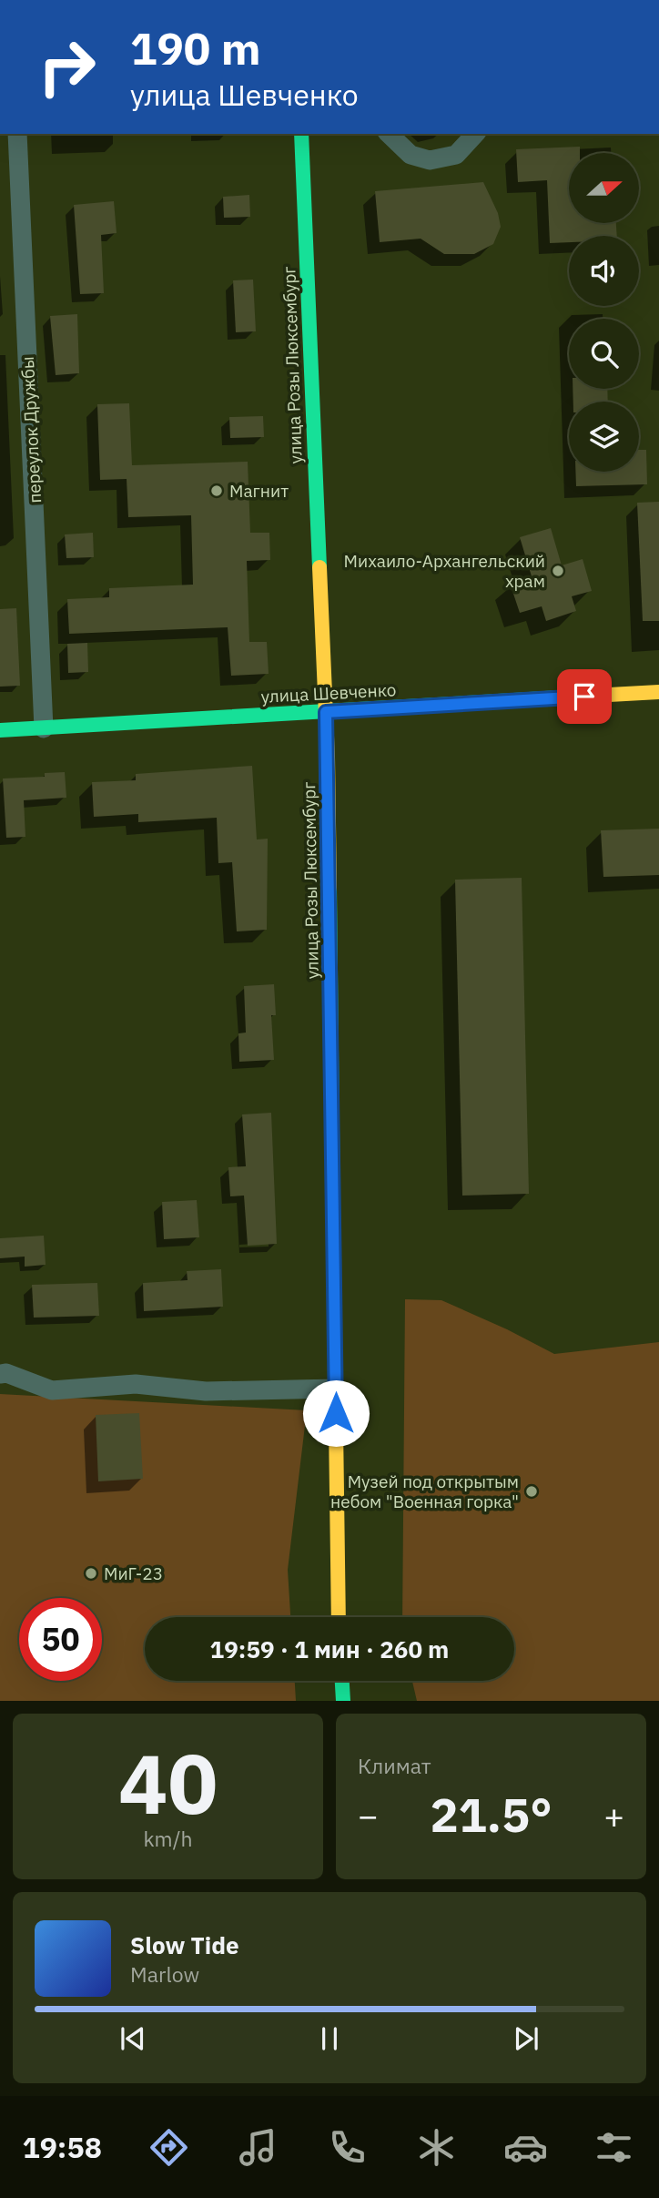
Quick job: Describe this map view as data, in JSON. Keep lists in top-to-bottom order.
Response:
{
  "streets": {
    "main road": ["улица Розы Люксембург", "улица Шевченко"],
    "street": ["переулок Дружбы"]
  },
  "crossings": [
    ["улица Розы Люксембург", "улица Шевченко"],
    ["переулок Дружбы", "улица Шевченко"]
  ],
  "places": [
    "Магнит",
    "Михаило-Архангельский храм",
    "Музей под открытым небом \"Военная горка\"",
    "МиГ-23"
  ],
  "north": "right",
  "page": {
    "turn": ["190 m", "улица Шевченко"],
    "limit": "50",
    "trip": "19:59 · 1 мин · 260 m",
    "tile": [
      ["40", "km/h"],
      "Климат"
    ],
    "heat": ["−", "21.5°", "+"],
    "song": ["Slow Tide", "Marlow"],
    "tabs": "19:58"
  }
}
